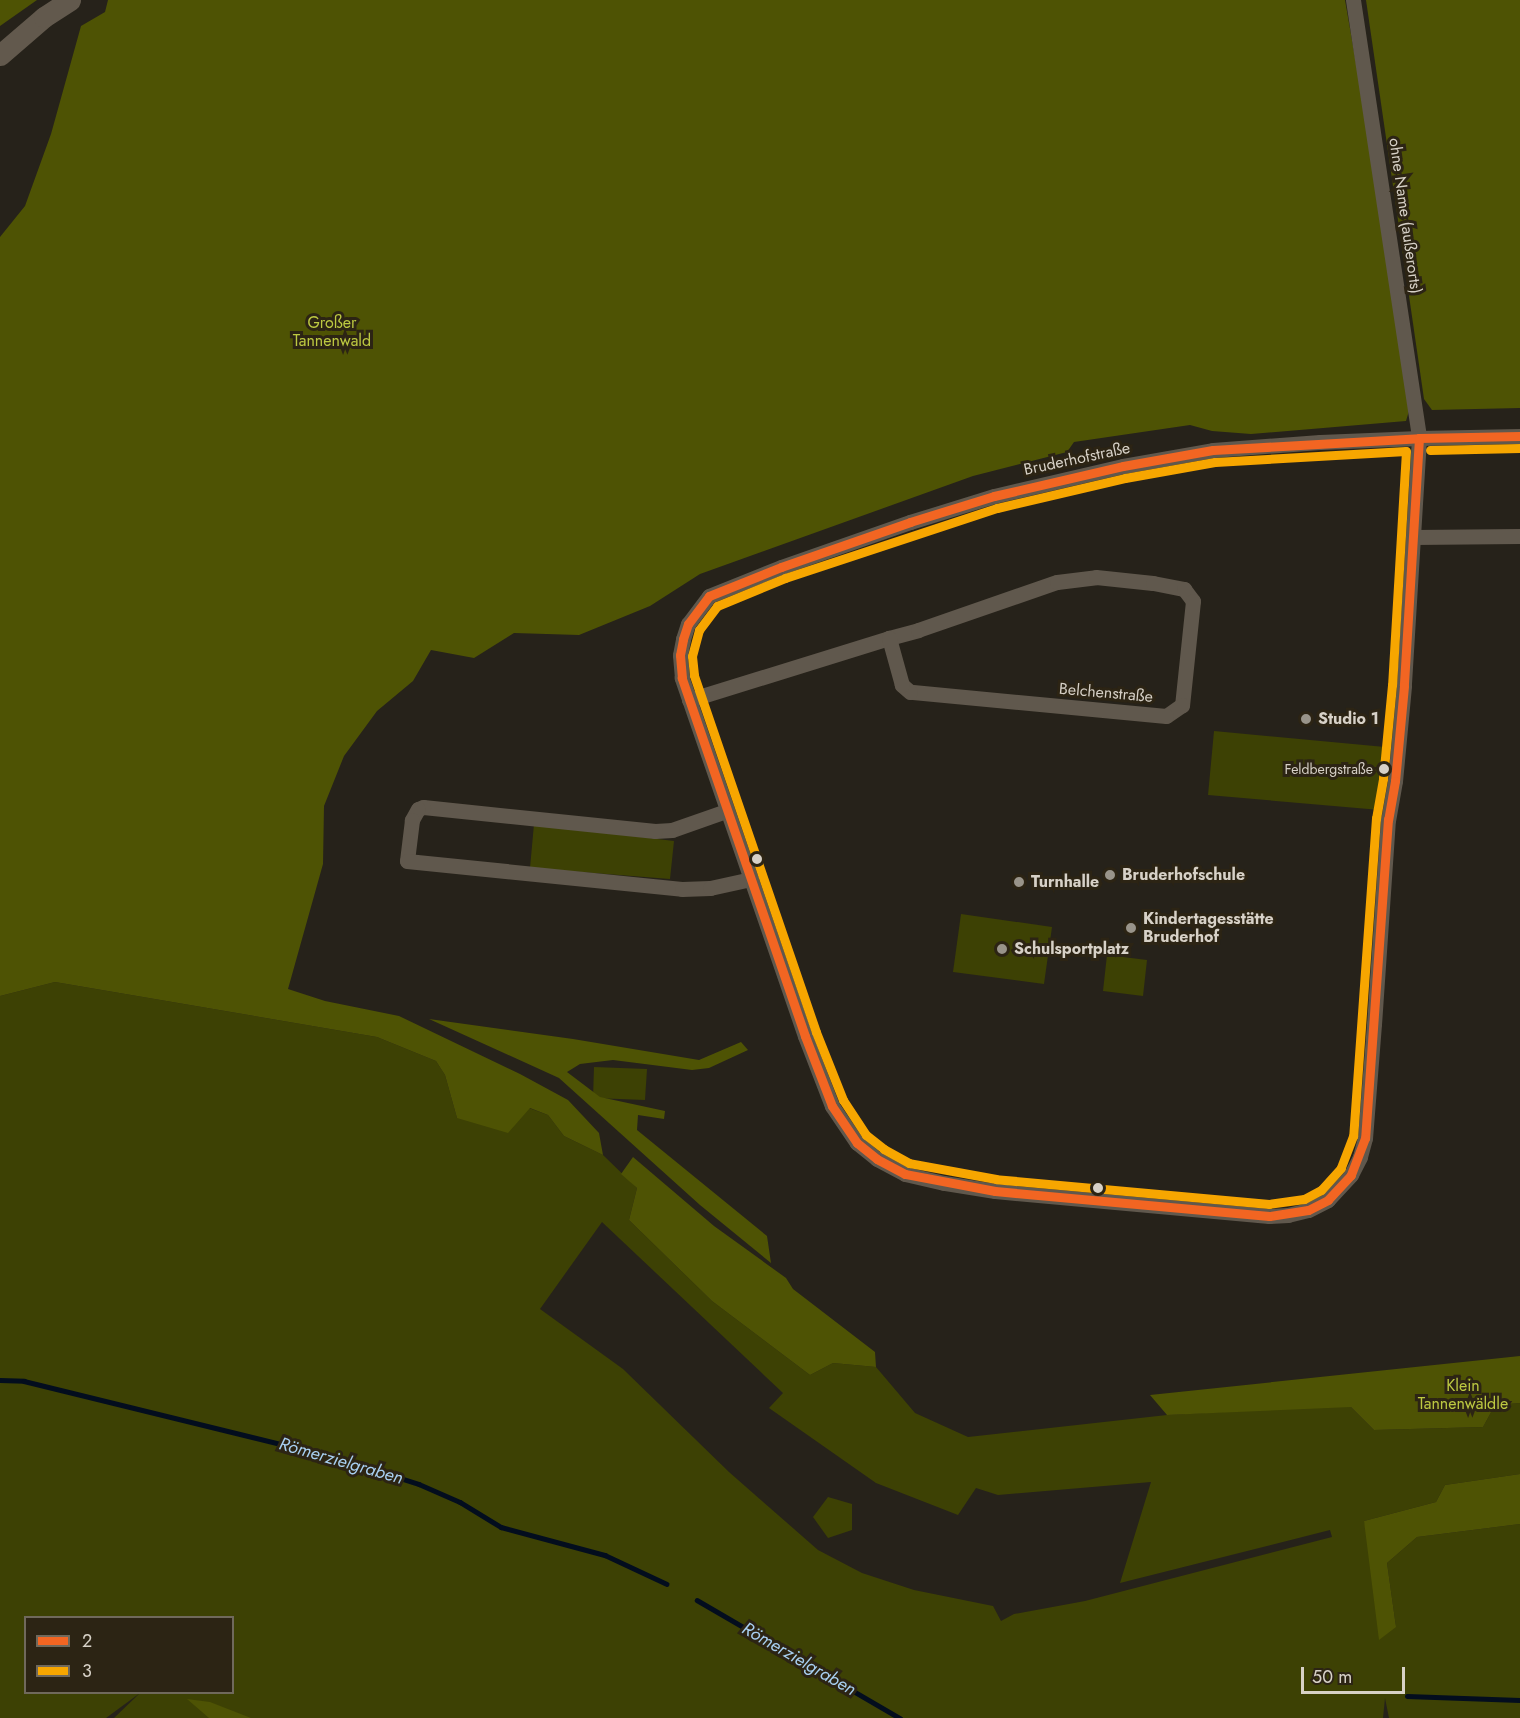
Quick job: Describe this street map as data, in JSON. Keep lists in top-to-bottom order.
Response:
{
  "streets": {
    "street": ["ohne Name (außerorts)", "Bruderhofstraße", "Belchenstraße"]
  },
  "crossings": [
    ["ohne Name (außerorts)", "Bruderhofstraße"],
    ["Bruderhofstraße", "Belchenstraße"]
  ],
  "water": ["Römerzielgraben"],
  "parks": ["Großer Tannenwald", "Klein Tannenwäldle"],
  "places": [
    "Studio 1",
    "Feldbergstraße",
    "Bruderhofschule",
    "Turnhalle",
    "Kindertagesstätte Bruderhof",
    "Schulsportplatz"
  ],
  "lines": ["transit line 2", "transit line 3"],
  "legend": ["2", "3"],
  "scale_bar": "50 m"
}
